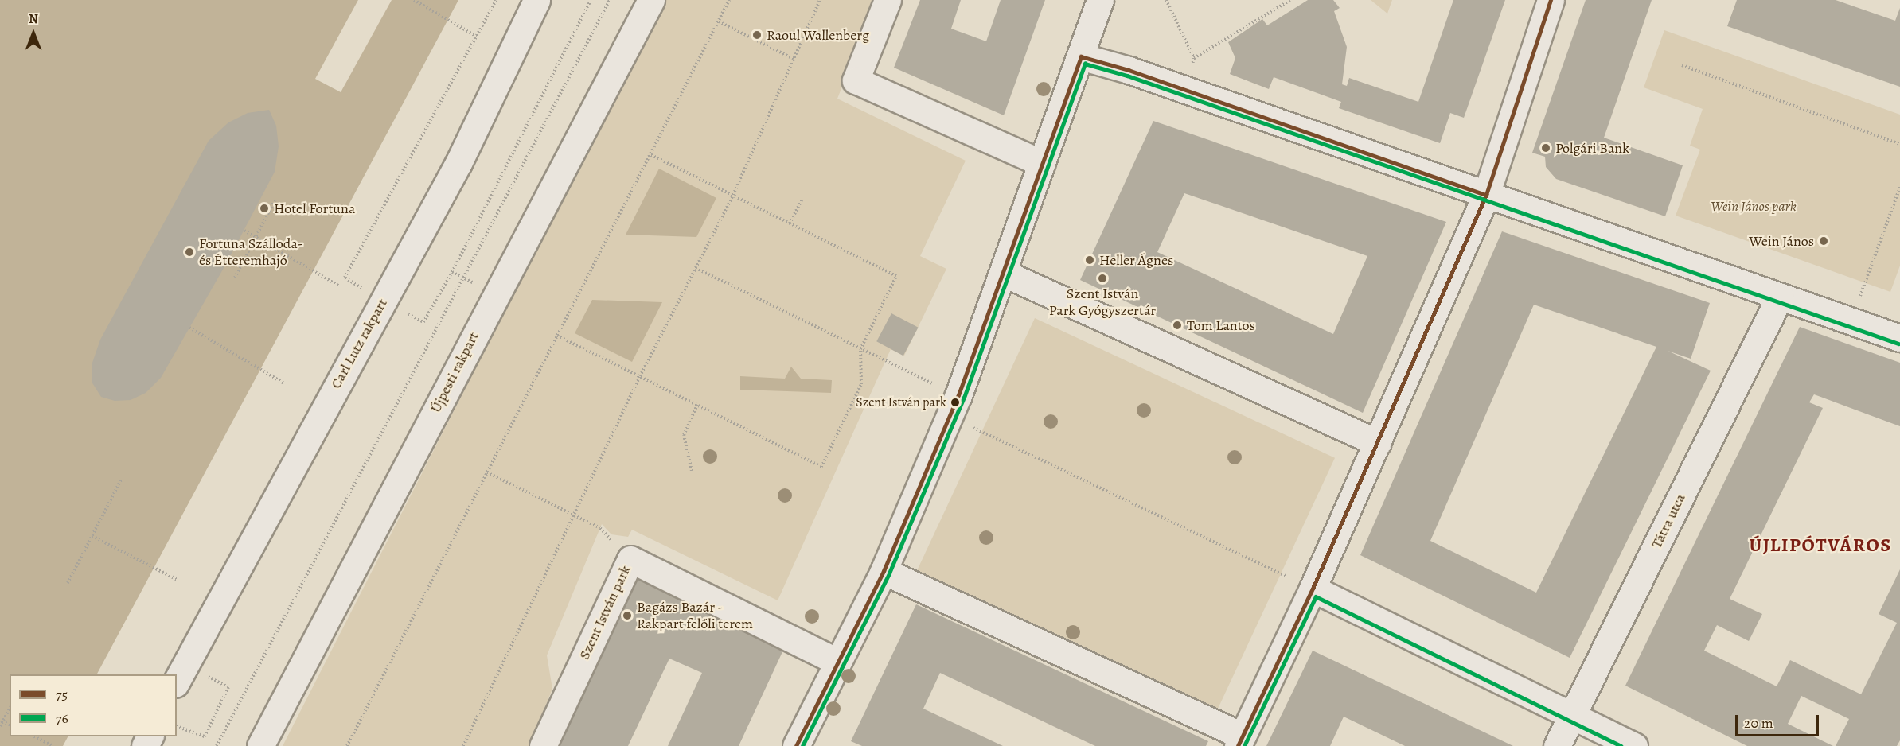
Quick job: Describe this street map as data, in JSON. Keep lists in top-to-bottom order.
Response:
{
  "streets": {
    "street": [
      "Carl Lutz rakpart",
      "Újpesti rakpart",
      "Tátra utca",
      "Szent István park"
    ]
  },
  "districts": ["ÚJLIPÓTVÁROS"],
  "parks": ["Wein János park"],
  "places": [
    "Raoul Wallenberg",
    "Polgári Bank",
    "Hotel Fortuna",
    "Wein János",
    "Fortuna Szálloda- és Étteremhajó",
    "Heller Ágnes",
    "Szent István Park Gyógyszertár",
    "Tom Lantos",
    "Szent István park",
    "Bagázs Bazár - Rakpart felőli terem"
  ],
  "lines": ["transit line 75", "transit line 76"],
  "legend": ["75", "76"],
  "scale_bar": "20 m",
  "north": "top"
}
